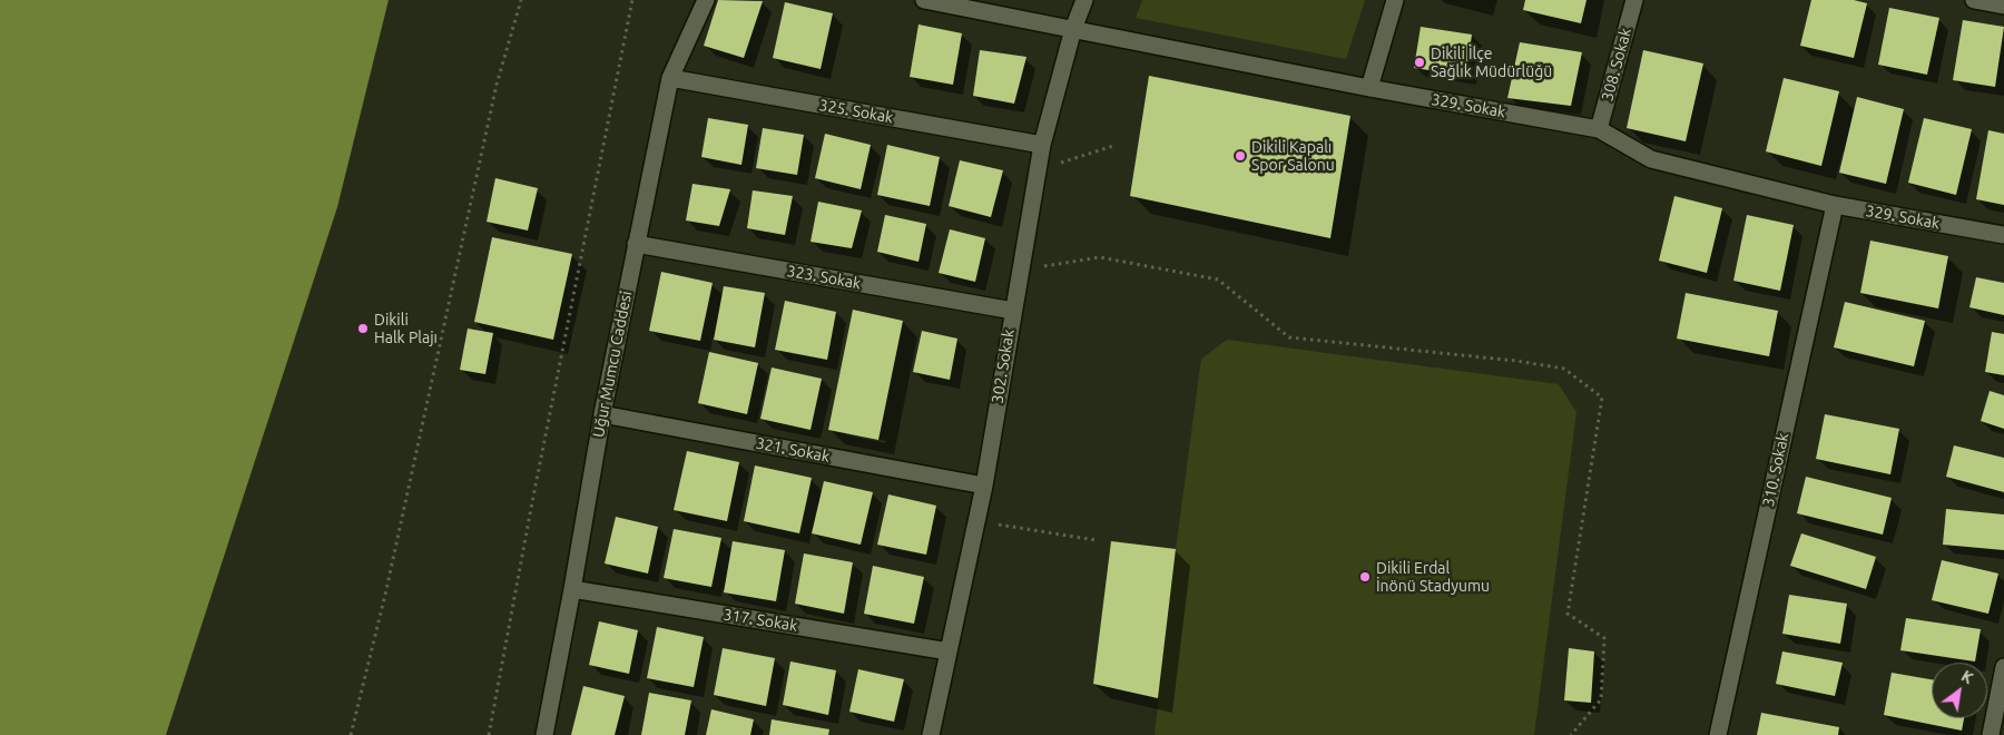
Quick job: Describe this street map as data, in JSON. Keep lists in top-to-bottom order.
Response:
{
  "streets": {
    "street": [
      "308. Sokak",
      "329. Sokak",
      "325. Sokak",
      "323. Sokak",
      "Uğur Mumcu Caddesi",
      "302. Sokak",
      "321. Sokak",
      "310. Sokak",
      "317. Sokak"
    ]
  },
  "crossings": [
    ["308. Sokak", "329. Sokak"],
    ["329. Sokak", "302. Sokak"],
    ["329. Sokak", "310. Sokak"],
    ["325. Sokak", "Uğur Mumcu Caddesi"],
    ["325. Sokak", "302. Sokak"],
    ["323. Sokak", "Uğur Mumcu Caddesi"],
    ["323. Sokak", "302. Sokak"],
    ["Uğur Mumcu Caddesi", "321. Sokak"],
    ["Uğur Mumcu Caddesi", "317. Sokak"],
    ["302. Sokak", "321. Sokak"],
    ["302. Sokak", "317. Sokak"]
  ],
  "places": [
    "Dikili İlçe Sağlık Müdürlüğü",
    "Dikili Kapalı Spor Salonu",
    "Dikili Halk Plajı",
    "Dikili Erdal İnönü Stadyumu"
  ],
  "north": "top right"
}
